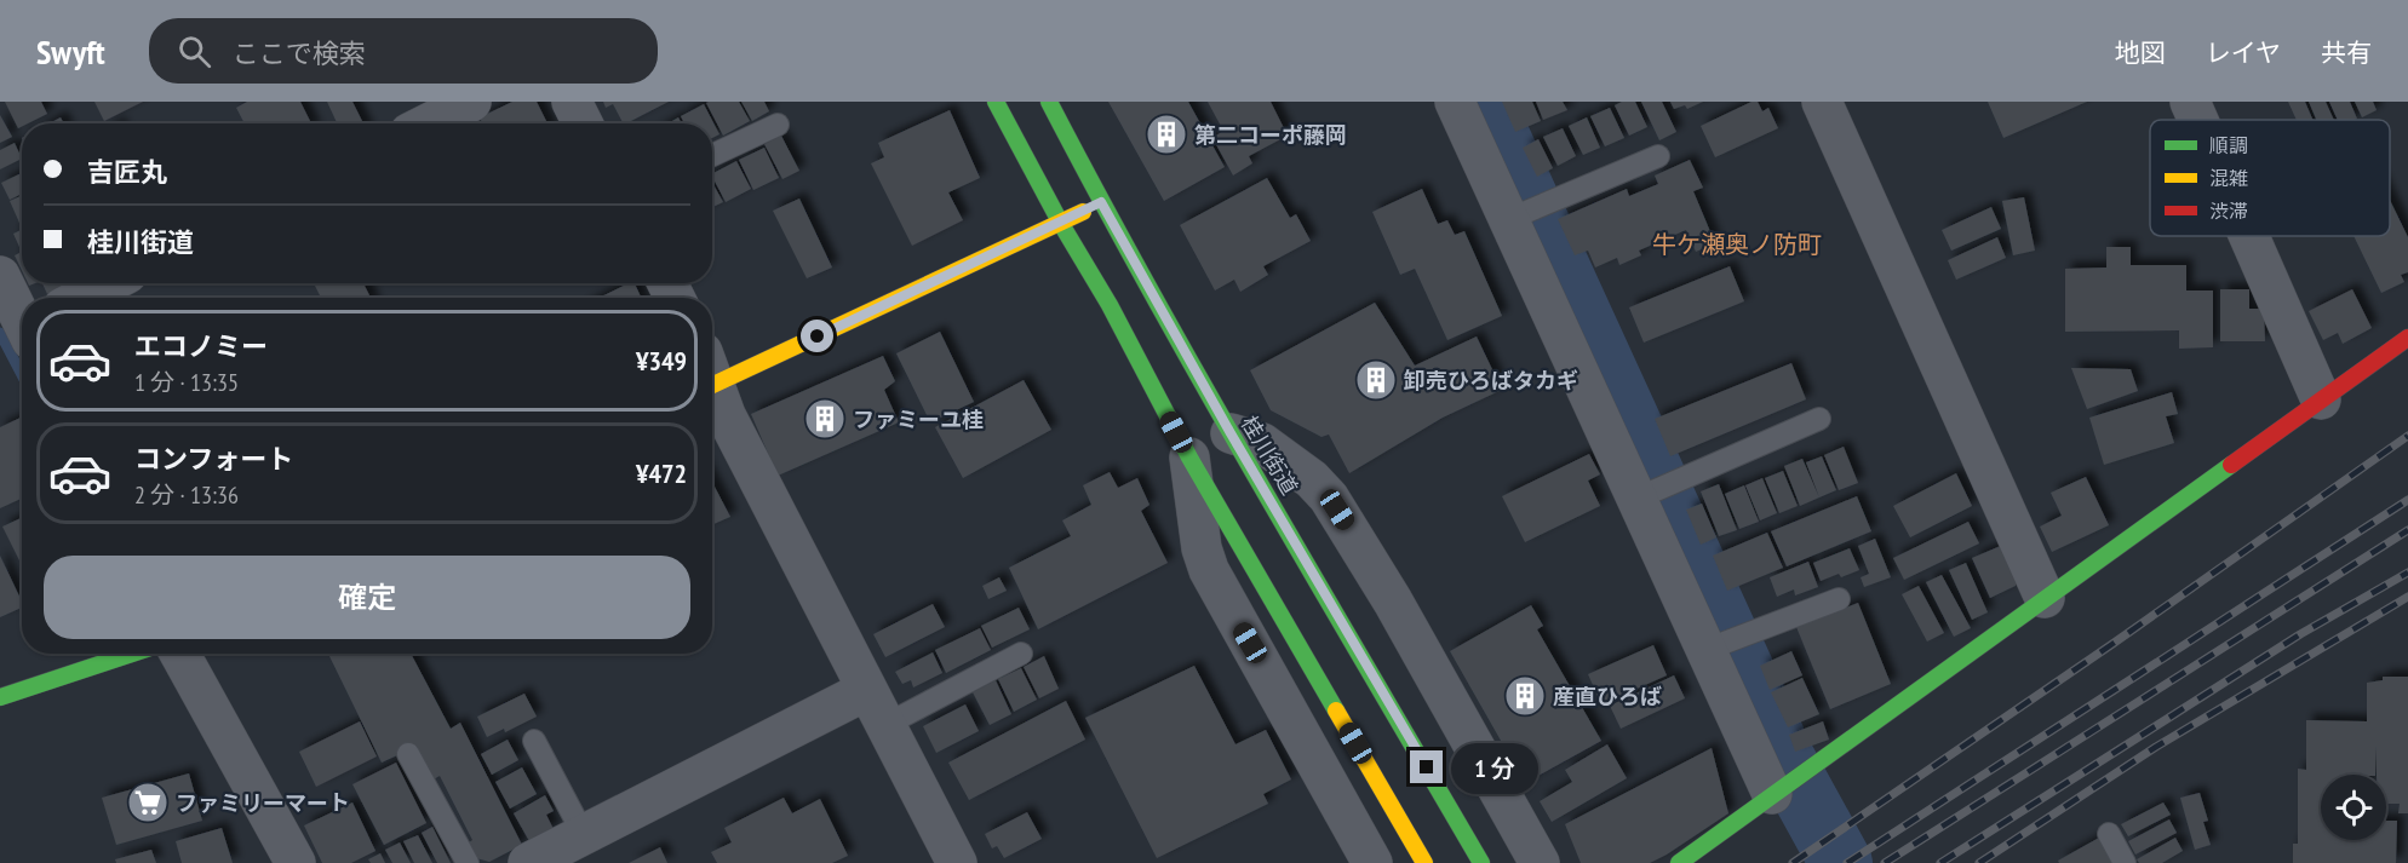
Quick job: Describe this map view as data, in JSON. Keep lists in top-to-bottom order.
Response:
{
  "streets": {
    "street": ["桂川街道"]
  },
  "districts": ["牛ケ瀬奥ノ防町"],
  "places": {
    "building": [
      "第二コーポ藤岡",
      "卸売ひろばタカギ",
      "ファミーユ桂",
      "産直ひろば"
    ],
    "supermarket": ["ファミリーマート"]
  },
  "legend": ["順調", "混雑", "渋滞"],
  "page": {
    "header": "Swyft",
    "search": "ここで検索",
    "nav": ["地図", "レイヤ", "共有"],
    "banner": ["吉匠丸", "桂川街道"],
    "list": [
      {
        "name": "エコノミー",
        "note": "1 分 · 13:35",
        "value": "¥349"
      },
      {
        "name": "コンフォート",
        "note": "2 分 · 13:36",
        "value": "¥472"
      }
    ],
    "buttons": "確定",
    "bubble": "1 分"
  }
}
